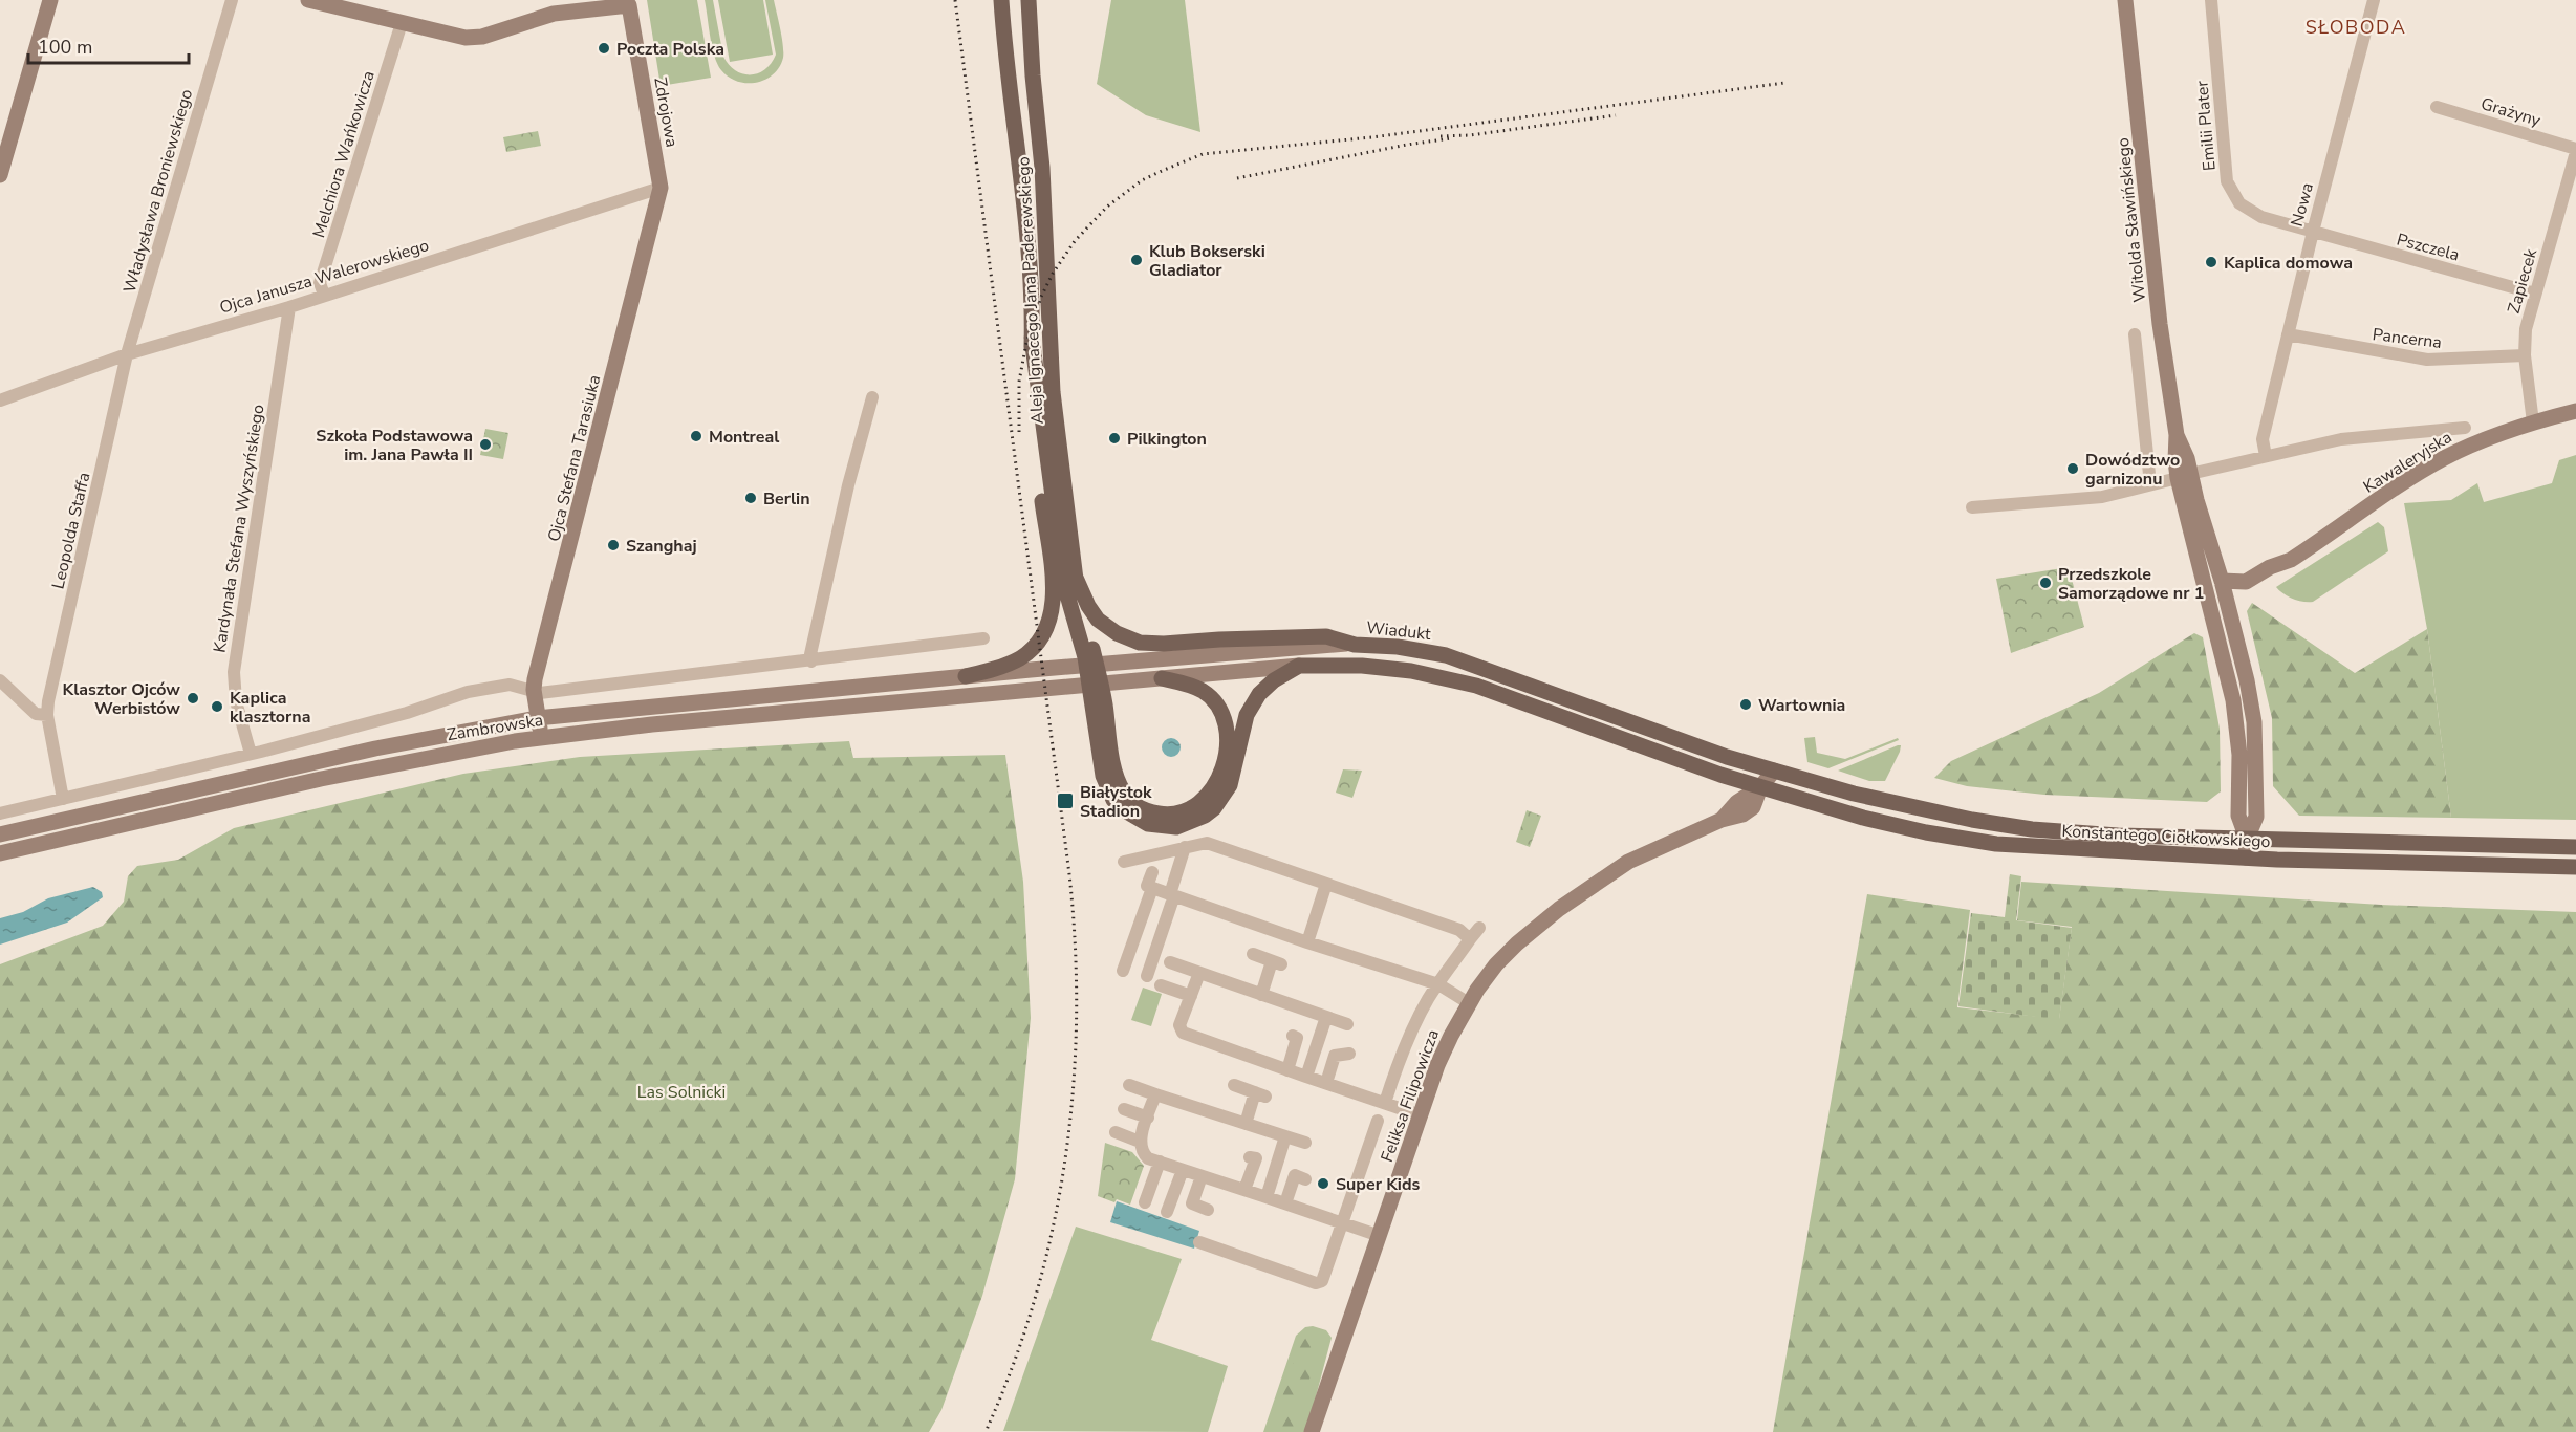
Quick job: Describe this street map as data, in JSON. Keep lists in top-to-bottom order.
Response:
{
  "streets": {
    "main road": [
      "Zdrojowa",
      "Witolda Sławińskiego",
      "Aleja Ignacego Jana Paderewskiego",
      "Ojca Stefana Tarasiuka",
      "Kawaleryjska",
      "Wiadukt",
      "Zambrowska",
      "Konstantego Ciołkowskiego",
      "Feliksa Filipowicza"
    ],
    "street": [
      "Grażyny",
      "Emilii Plater",
      "Melchiora Wańkowicza",
      "Władysława Broniewskiego",
      "Nowa",
      "Pszczela",
      "Ojca Janusza Walerowskiego",
      "Zapiecek",
      "Pancerna",
      "Kardynała Stefana Wyszyńskiego",
      "Leopolda Staffa"
    ]
  },
  "crossings": [
    ["Grażyny", "Zapiecek"],
    ["Zdrojowa", "Melchiora Wańkowicza"],
    ["Zdrojowa", "Ojca Janusza Walerowskiego"],
    ["Zdrojowa", "Ojca Stefana Tarasiuka"],
    ["Emilii Plater", "Nowa"],
    ["Emilii Plater", "Pszczela"],
    ["Melchiora Wańkowicza", "Ojca Janusza Walerowskiego"],
    ["Władysława Broniewskiego", "Ojca Janusza Walerowskiego"],
    ["Władysława Broniewskiego", "Leopolda Staffa"],
    ["Nowa", "Pszczela"],
    ["Nowa", "Pancerna"],
    ["Nowa", "Kawaleryjska"],
    ["Witolda Sławińskiego", "Kawaleryjska"],
    ["Witolda Sławińskiego", "Konstantego Ciołkowskiego"],
    ["Pszczela", "Zapiecek"],
    ["Ojca Janusza Walerowskiego", "Ojca Stefana Tarasiuka"],
    ["Ojca Janusza Walerowskiego", "Kardynała Stefana Wyszyńskiego"],
    ["Ojca Janusza Walerowskiego", "Leopolda Staffa"],
    ["Zapiecek", "Pancerna"],
    ["Zapiecek", "Kawaleryjska"],
    ["Ojca Stefana Tarasiuka", "Zambrowska"],
    ["Kardynała Stefana Wyszyńskiego", "Zambrowska"],
    ["Leopolda Staffa", "Zambrowska"],
    ["Wiadukt", "Zambrowska"],
    ["Wiadukt", "Konstantego Ciołkowskiego"],
    ["Wiadukt", "Feliksa Filipowicza"],
    ["Konstantego Ciołkowskiego", "Feliksa Filipowicza"]
  ],
  "districts": ["SŁOBODA"],
  "parks": ["Las Solnicki"],
  "places": {
    "other": [
      "Poczta Polska",
      "Klub Bokserski Gladiator",
      "Kaplica domowa",
      "Montreal",
      "Pilkington",
      "Szkoła Podstawowa im. Jana Pawła II",
      "Dowództwo garnizonu",
      "Berlin",
      "Szanghaj",
      "Przedszkole Samorządowe nr 1",
      "Klasztor Ojców Werbistów",
      "Wartownia",
      "Kaplica klasztorna",
      "Super Kids"
    ],
    "transit": ["Białystok Stadion"]
  },
  "scale_bar": "100 m"
}
